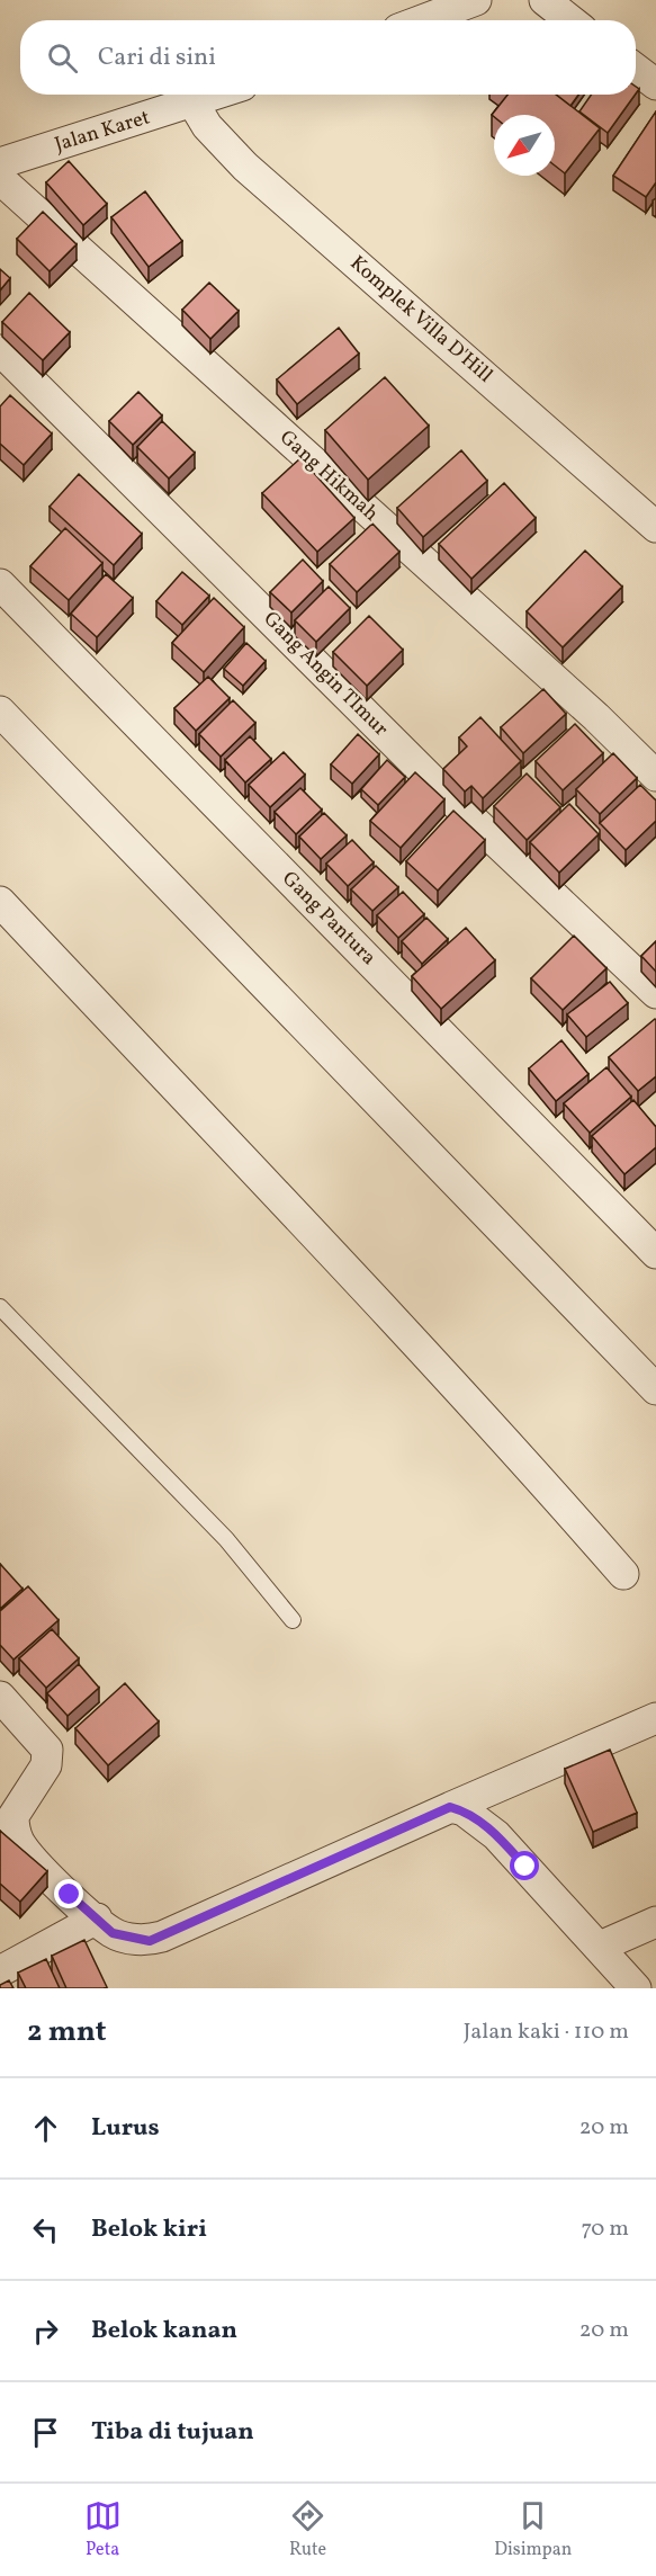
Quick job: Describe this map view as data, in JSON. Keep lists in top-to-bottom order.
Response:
{
  "streets": {
    "street": [
      "Jalan Karet",
      "Komplek Villa D'Hill",
      "Gang Hikmah",
      "Gang Angin TImur",
      "Gang Pantura"
    ]
  },
  "crossings": [
    ["Jalan Karet", "Komplek Villa D'Hill"]
  ],
  "north": "bottom left",
  "page": {
    "search": "Cari di sini",
    "heading": ["2 mnt", "Jalan kaki · 110 m"],
    "list": [
      ["Lurus", "20 m"],
      ["Belok kiri", "70 m"],
      ["Belok kanan", "20 m"],
      "Tiba di tujuan"
    ],
    "nav": ["Peta", "Rute", "Disimpan"]
  }
}
